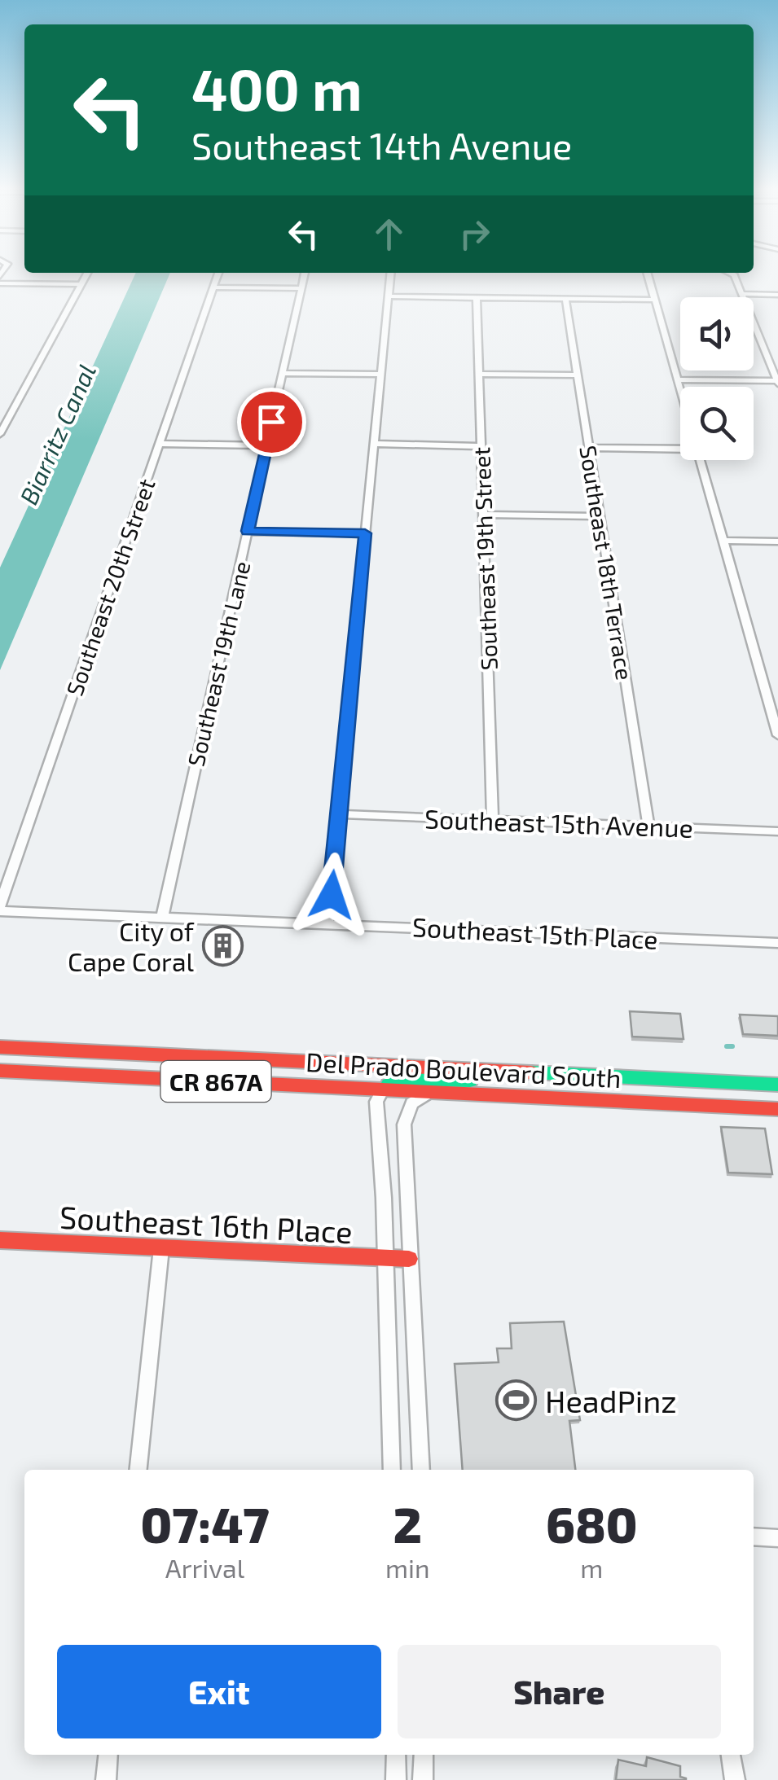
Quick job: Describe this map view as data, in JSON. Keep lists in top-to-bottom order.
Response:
{
  "streets": {
    "main road": ["Del Prado Boulevard South", "CR 867A", "Southeast 16th Place"],
    "street": [
      "Southeast 19th Street",
      "Southeast 18th Terrace",
      "Southeast 20th Street",
      "Southeast 19th Lane",
      "Southeast 15th Avenue",
      "Southeast 15th Place"
    ]
  },
  "crossings": [
    ["Southeast 19th Street", "Southeast 15th Avenue"],
    ["Southeast 18th Terrace", "Southeast 15th Avenue"],
    ["Southeast 20th Street", "Southeast 15th Place"],
    ["Southeast 19th Lane", "Southeast 15th Place"]
  ],
  "water": ["Biarritz Canal"],
  "places": {
    "building": ["City of Cape Coral"],
    "sports": ["HeadPinz"]
  },
  "page": {
    "turn": ["400 m", "Southeast 14th Avenue"],
    "eta": [
      "07:47",
      "Arrival",
      "2",
      "min",
      "680",
      "m"
    ],
    "buttons": ["Exit", "Share"]
  }
}
